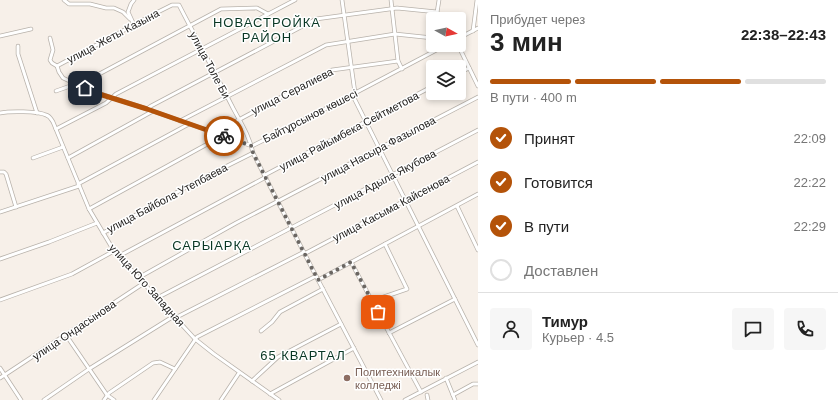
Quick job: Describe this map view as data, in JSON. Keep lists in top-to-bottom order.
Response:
{
  "streets": {
    "street": [
      "улица Жеты Казына",
      "улица Толе Би",
      "улица Сералиева",
      "Байтұрсынов көшесі",
      "улица Райымбека Сейтметова",
      "улица Насыра Фазылова",
      "улица Адыла Якубова",
      "улица Байбола Утепбаева",
      "улица Касыма Кайсенова",
      "улица Юго Западная",
      "улица Ондасынова"
    ]
  },
  "crossings": [
    ["улица Жеты Казына", "улица Толе Би"],
    ["улица Жеты Казына", "Байтұрсынов көшесі"],
    ["улица Толе Би", "улица Сералиева"],
    ["улица Толе Би", "Байтұрсынов көшесі"],
    ["улица Толе Би", "улица Райымбека Сейтметова"],
    ["улица Толе Би", "улица Насыра Фазылова"],
    ["улица Толе Би", "улица Адыла Якубова"],
    ["улица Толе Би", "улица Байбола Утепбаева"],
    ["улица Толе Би", "улица Касыма Кайсенова"],
    ["улица Сералиева", "Байтұрсынов көшесі"],
    ["улица Райымбека Сейтметова", "улица Юго Западная"],
    ["улица Насыра Фазылова", "улица Юго Западная"],
    ["улица Адыла Якубова", "улица Юго Западная"],
    ["улица Байбола Утепбаева", "улица Юго Западная"],
    ["улица Касыма Кайсенова", "улица Юго Западная"],
    ["улица Юго Западная", "улица Ондасынова"]
  ],
  "districts": ["НОВАСТРОЙКА РАЙОН", "САРЫАРҚА", "65 КВАРТАЛ"],
  "places": ["Политехникалык колледжі"],
  "north": "right",
  "page": {
    "heading": ["3 мин", "Прибудет через", "22:38–22:43"],
    "panel": ["Тимур", "Курьер · 4.5"],
    "bar": "В пути · 400 m",
    "list": [
      ["Принят", "22:09"],
      ["Готовится", "22:22"],
      ["В пути", "22:29"],
      "Доставлен"
    ]
  }
}
